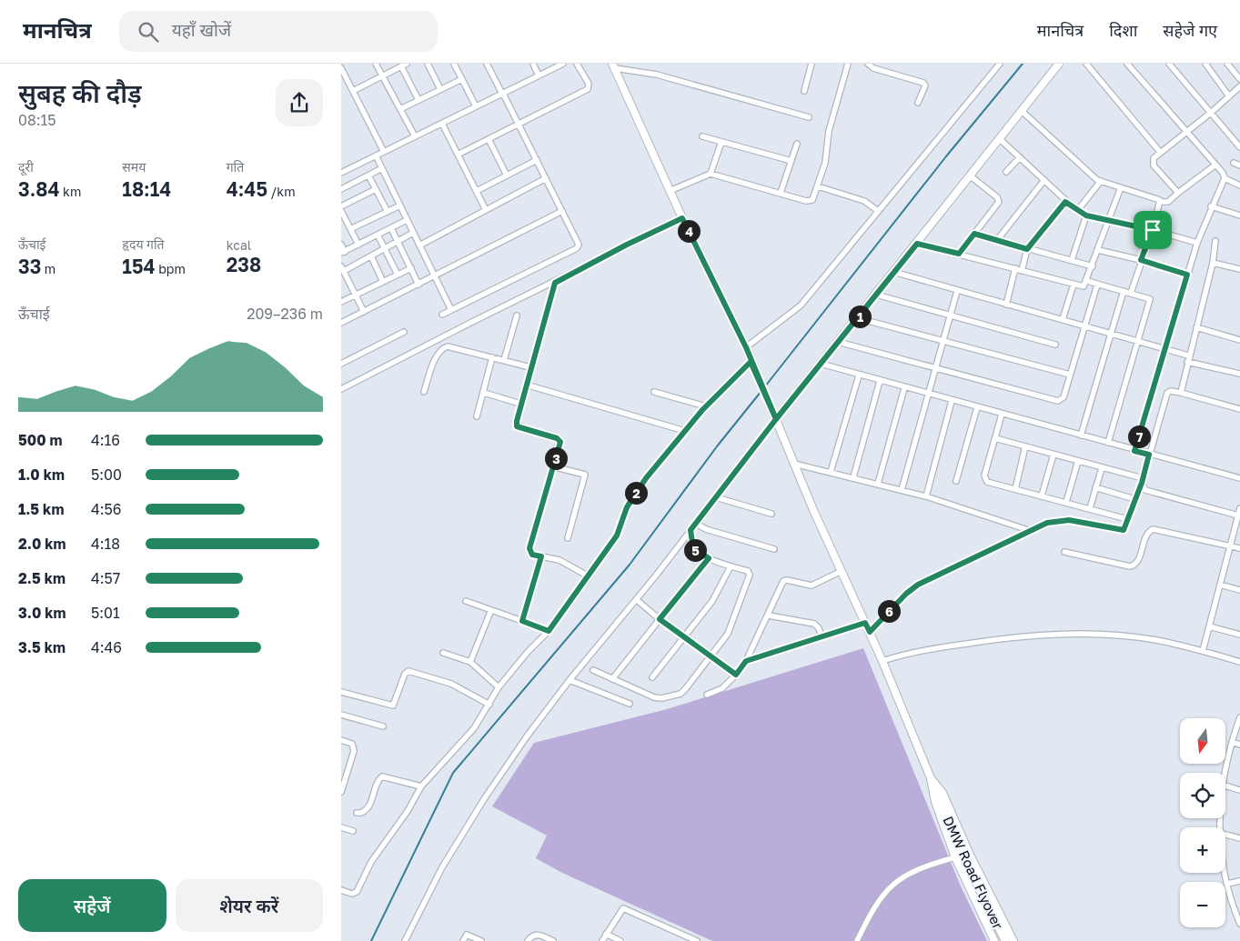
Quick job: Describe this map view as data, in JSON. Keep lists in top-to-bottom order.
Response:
{
  "streets": {
    "main road": ["DMW Road Flyover"]
  },
  "north": "bottom",
  "page": {
    "header": "मानचित्र",
    "search": "यहाँ खोजें",
    "nav": ["मानचित्र", "दिशा", "सहेजे गए"],
    "heading": ["सुबह की दौड़", "08:15"],
    "stats": [
      ["दूरी", "3.84 km"],
      ["समय", "18:14"],
      ["गति", "4:45 /km"],
      ["ऊँचाई", "33 m"],
      ["हृदय गति", "154 bpm"],
      ["kcal", "238"]
    ],
    "pins": [
      "4",
      "1",
      "7",
      "3",
      "2",
      "5",
      "6"
    ],
    "chart": ["ऊँचाई", "209–236 m"],
    "list": [
      {
        "name": "500 m",
        "note": "4:16"
      },
      {
        "name": "1.0 km",
        "note": "5:00"
      },
      {
        "name": "1.5 km",
        "note": "4:56"
      },
      {
        "name": "2.0 km",
        "note": "4:18"
      },
      {
        "name": "2.5 km",
        "note": "4:57"
      },
      {
        "name": "3.0 km",
        "note": "5:01"
      },
      {
        "name": "3.5 km",
        "note": "4:46"
      }
    ],
    "map_buttons": ["+", "−"],
    "buttons": ["सहेजें", "शेयर करें"]
  }
}
